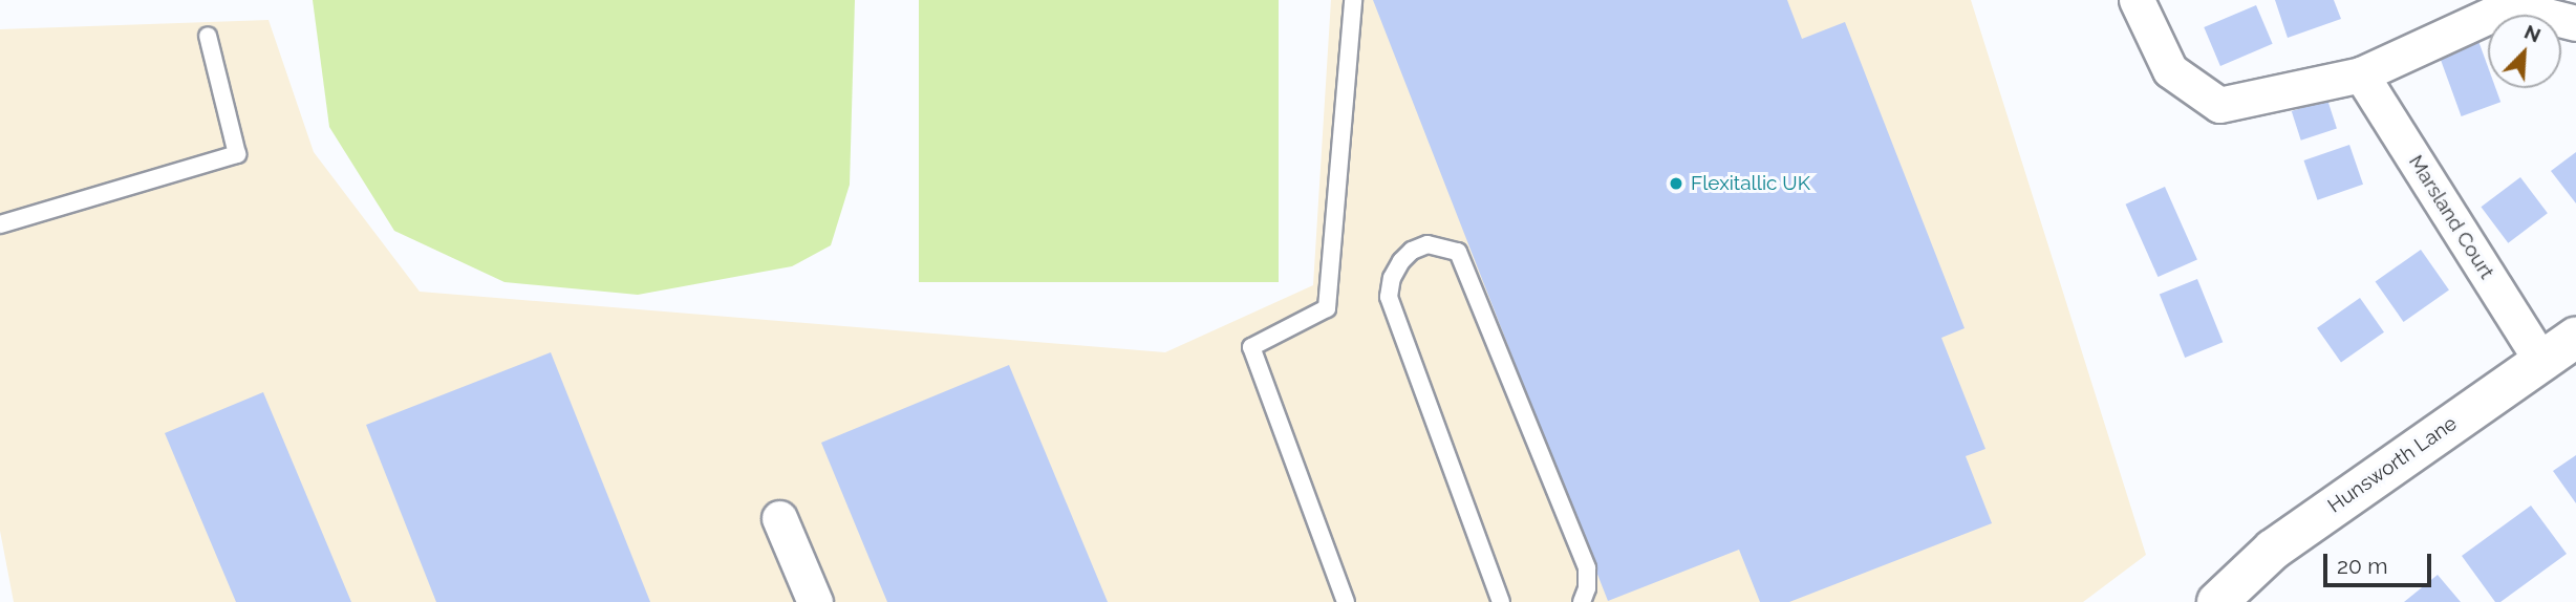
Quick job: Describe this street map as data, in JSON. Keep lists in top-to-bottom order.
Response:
{
  "streets": {
    "main road": ["Hunsworth Lane"],
    "street": ["Marsland Court"]
  },
  "crossings": [
    ["Marsland Court", "Hunsworth Lane"]
  ],
  "places": ["Flexitallic UK"],
  "scale_bar": "20 m",
  "north": "top right"
}
